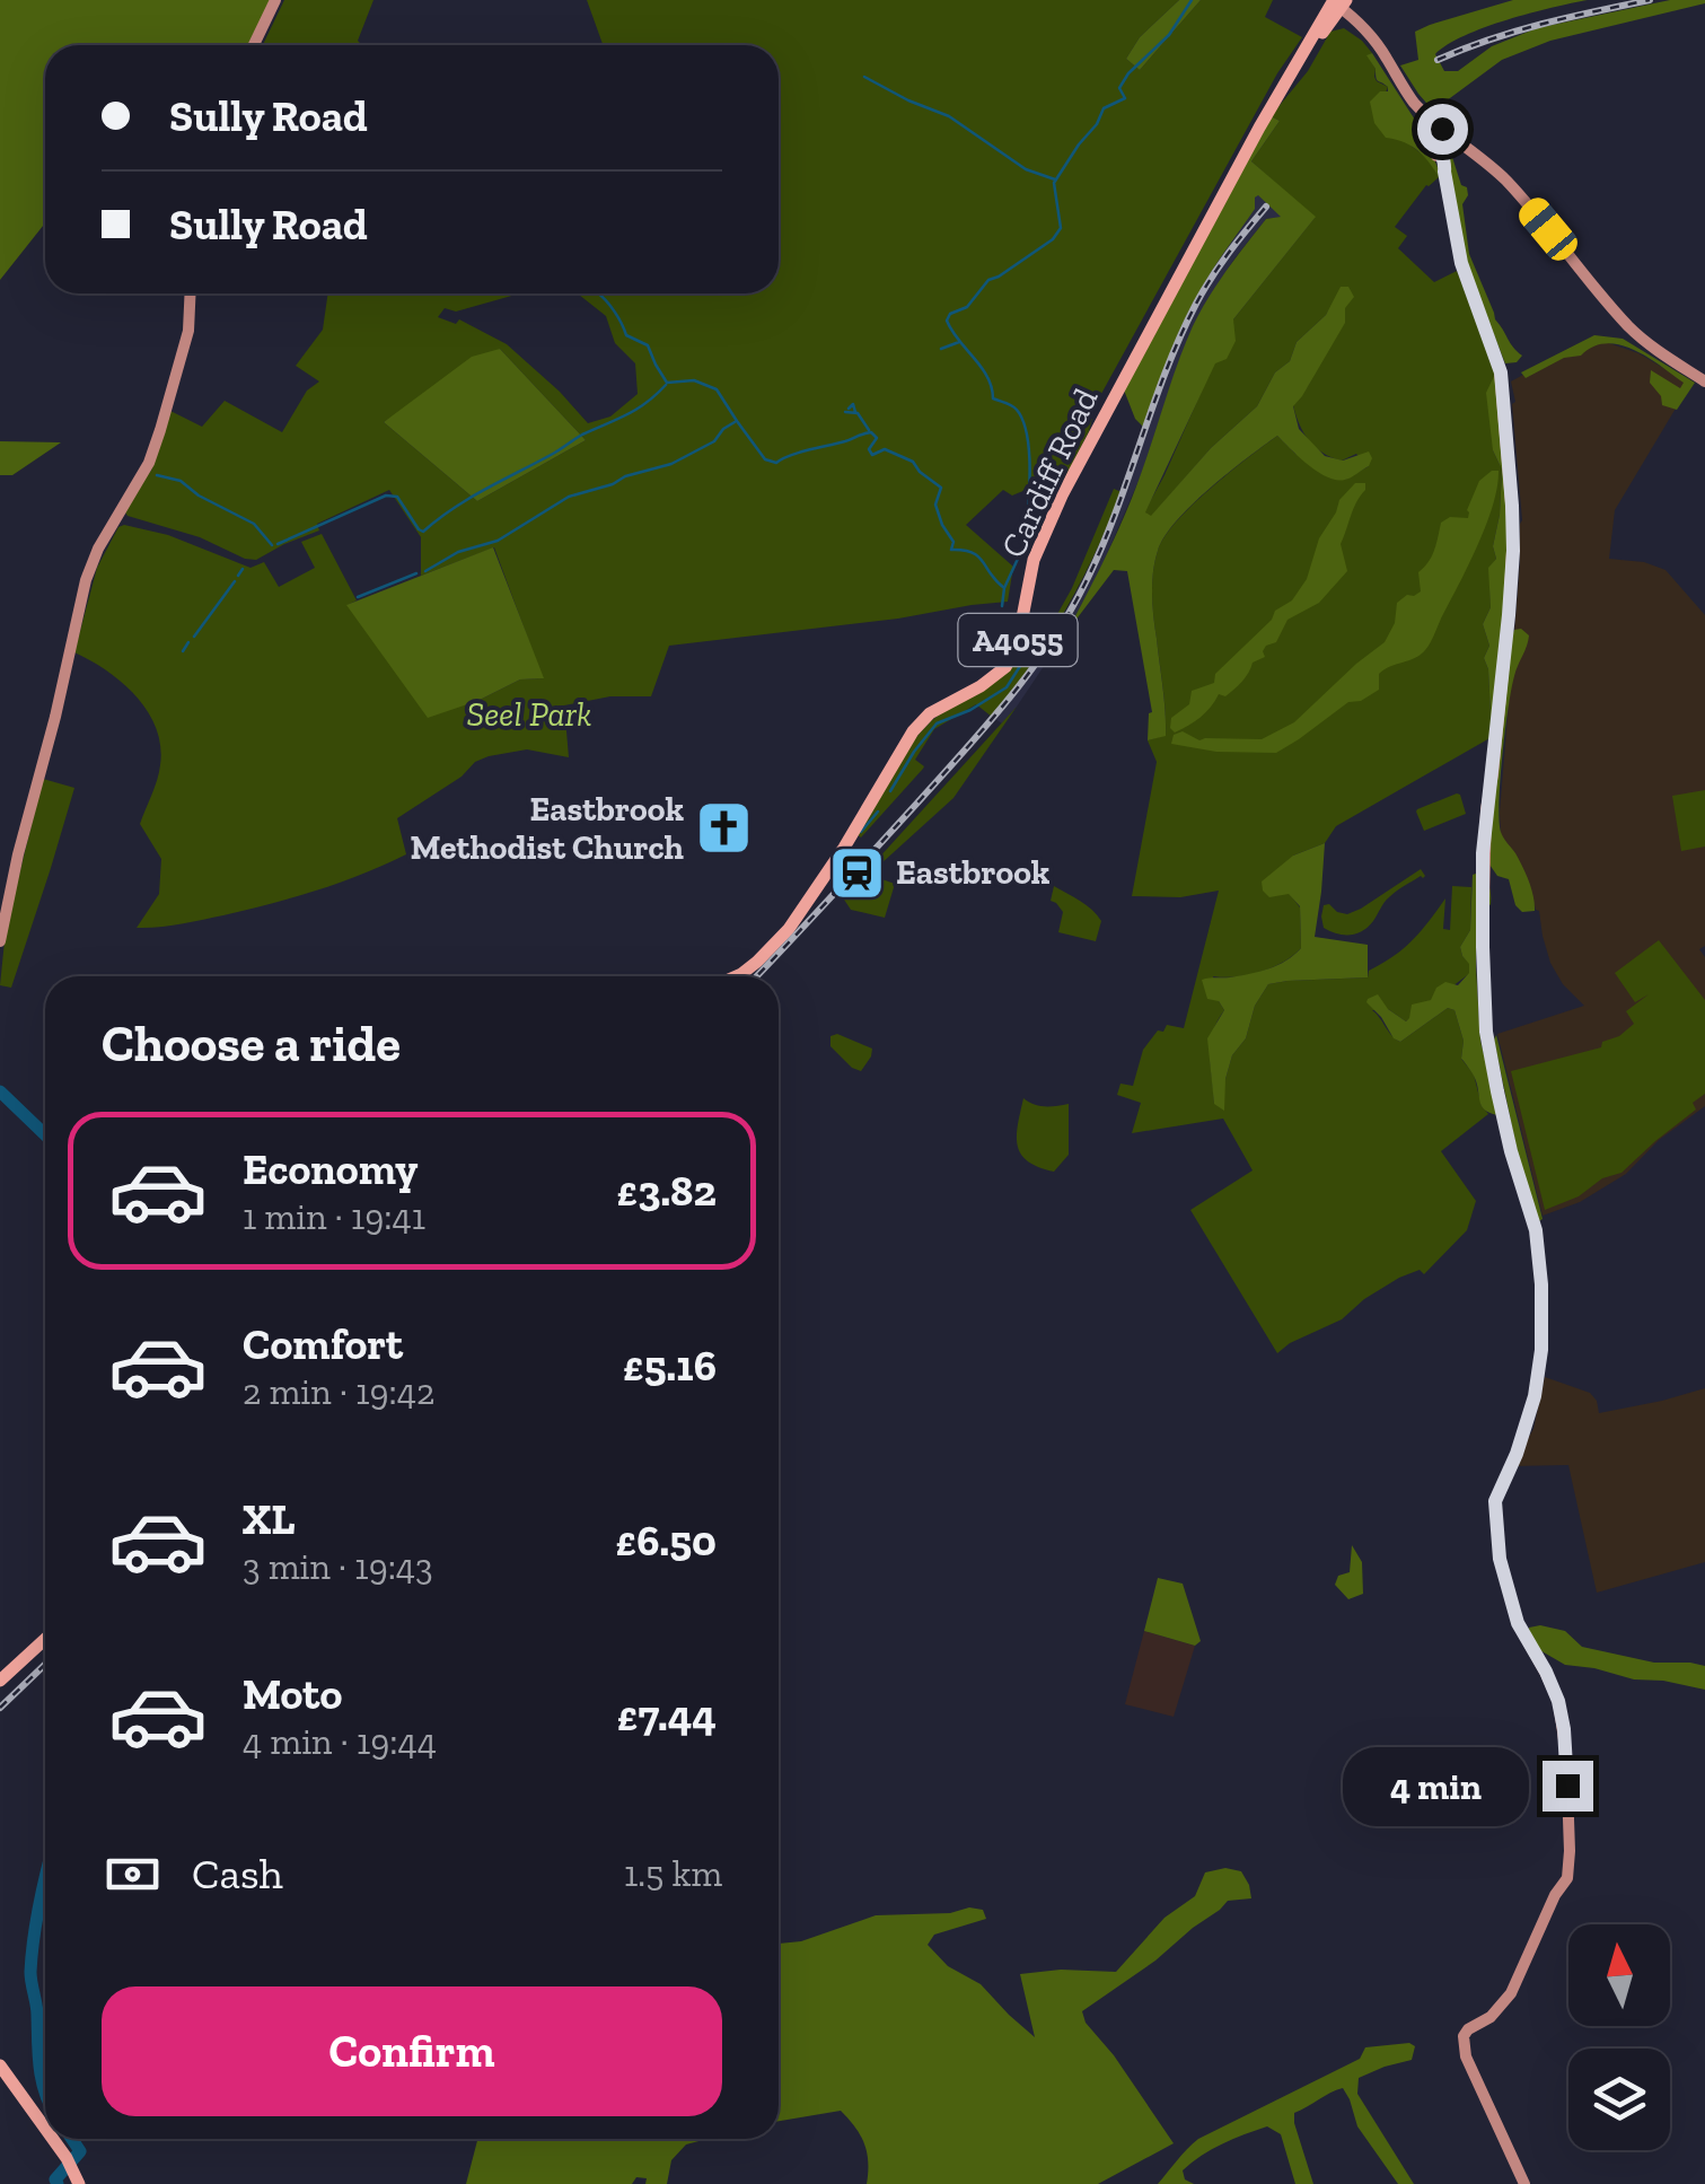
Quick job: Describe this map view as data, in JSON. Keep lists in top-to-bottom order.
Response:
{
  "streets": {
    "main road": ["Cardiff Road", "A4055"]
  },
  "parks": ["Seel Park"],
  "places": {
    "church": ["Eastbrook Methodist Church"],
    "station": ["Eastbrook"]
  },
  "north": "top",
  "page": {
    "banner": ["Sully Road", "Sully Road"],
    "heading": "Choose a ride",
    "list": [
      {
        "name": "Economy",
        "note": "1 min · 19:41",
        "value": "£3.82"
      },
      {
        "name": "Comfort",
        "note": "2 min · 19:42",
        "value": "£5.16"
      },
      {
        "name": "XL",
        "note": "3 min · 19:43",
        "value": "£6.50"
      },
      {
        "name": "Moto",
        "note": "4 min · 19:44",
        "value": "£7.44"
      }
    ],
    "bubble": "4 min",
    "pay": ["Cash", "1.5 km"],
    "buttons": "Confirm"
  }
}
